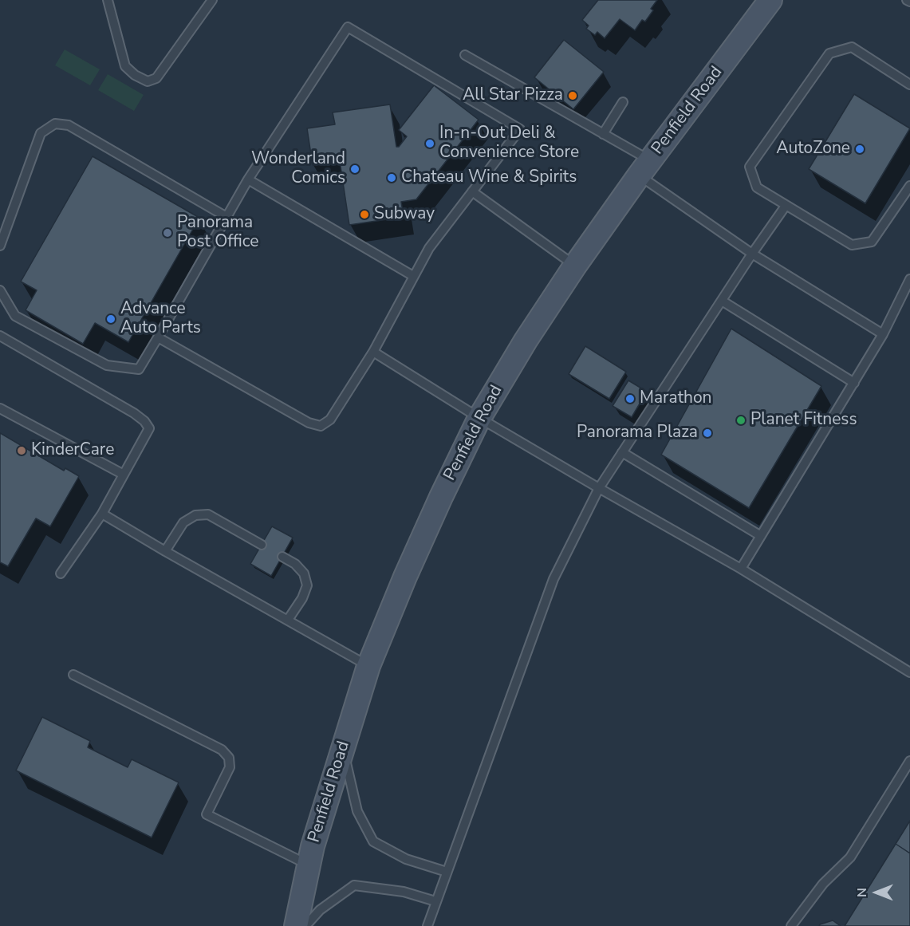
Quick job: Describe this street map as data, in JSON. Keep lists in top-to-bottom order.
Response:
{
  "streets": {
    "main road": ["Penfield Road"]
  },
  "places": [
    "All Star Pizza",
    "In-n-Out Deli & Convenience Store",
    "AutoZone",
    "Wonderland Comics",
    "Chateau Wine & Spirits",
    "Subway",
    "Panorama Post Office",
    "Advance Auto Parts",
    "Marathon",
    "Planet Fitness",
    "Panorama Plaza",
    "KinderCare"
  ],
  "north": "left"
}
